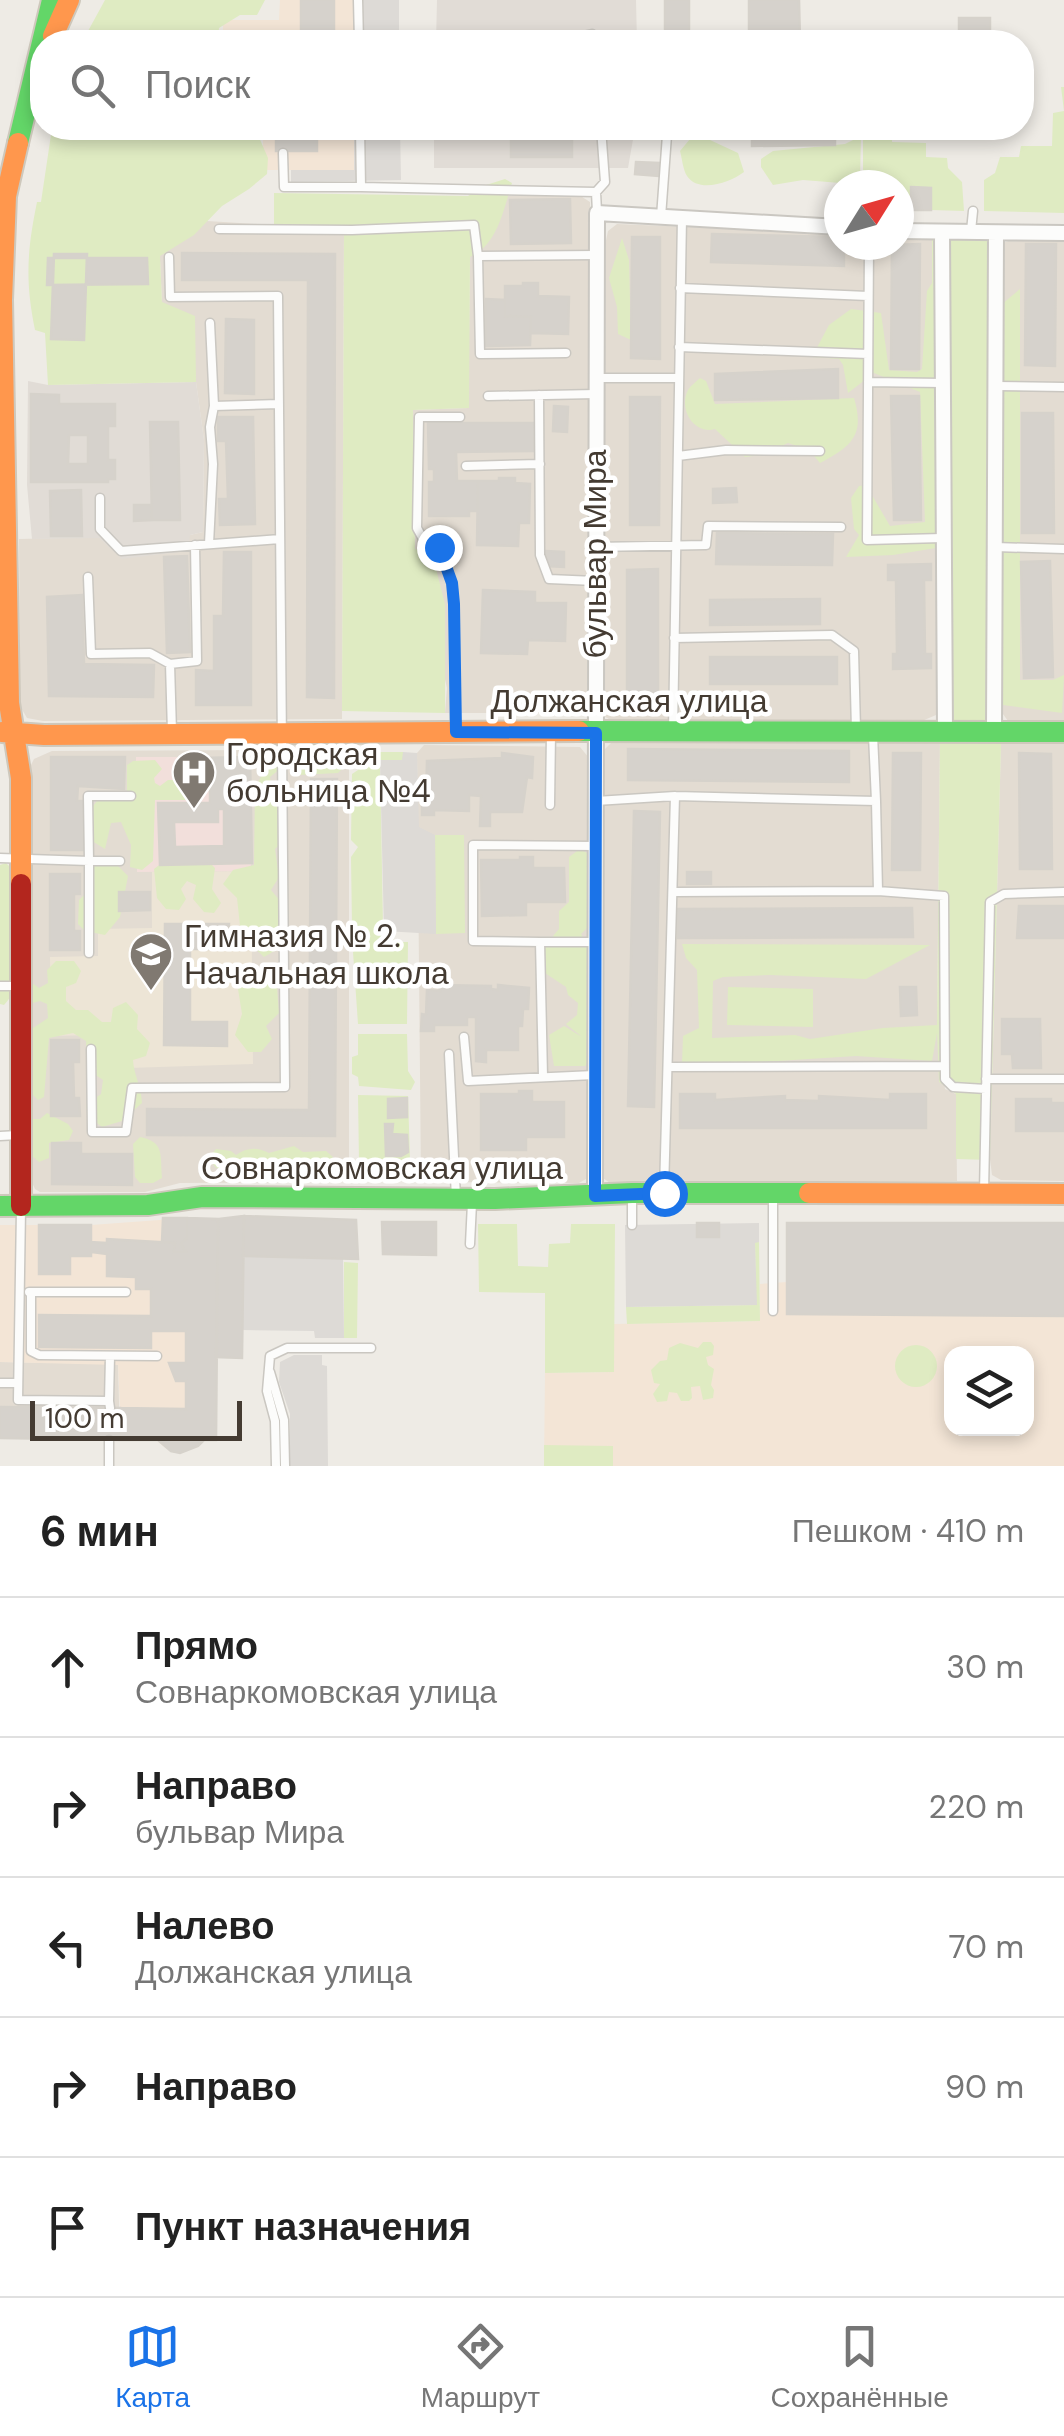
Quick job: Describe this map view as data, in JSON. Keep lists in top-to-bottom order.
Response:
{
  "streets": {
    "main road": ["Должанская улица", "Совнаркомовская улица"],
    "street": ["бульвар Мира"]
  },
  "crossings": [
    ["бульвар Мира", "Должанская улица"],
    ["бульвар Мира", "Совнаркомовская улица"]
  ],
  "places": {
    "hospital": ["Городская больница №4"],
    "school or university": ["Гимназия № 2. Начальная школа"]
  },
  "scale_bar": "100 m",
  "north": "top right",
  "page": {
    "search": "Поиск",
    "scale": "100 m",
    "heading": ["6 мин", "Пешком · 410 m"],
    "list": [
      ["Прямо", "Совнаркомовская улица", "30 m"],
      ["Направо", "бульвар Мира", "220 m"],
      ["Налево", "Должанская улица", "70 m"],
      ["Направо", "90 m"],
      "Пункт назначения"
    ],
    "nav": ["Карта", "Маршрут", "Сохранённые"]
  }
}
